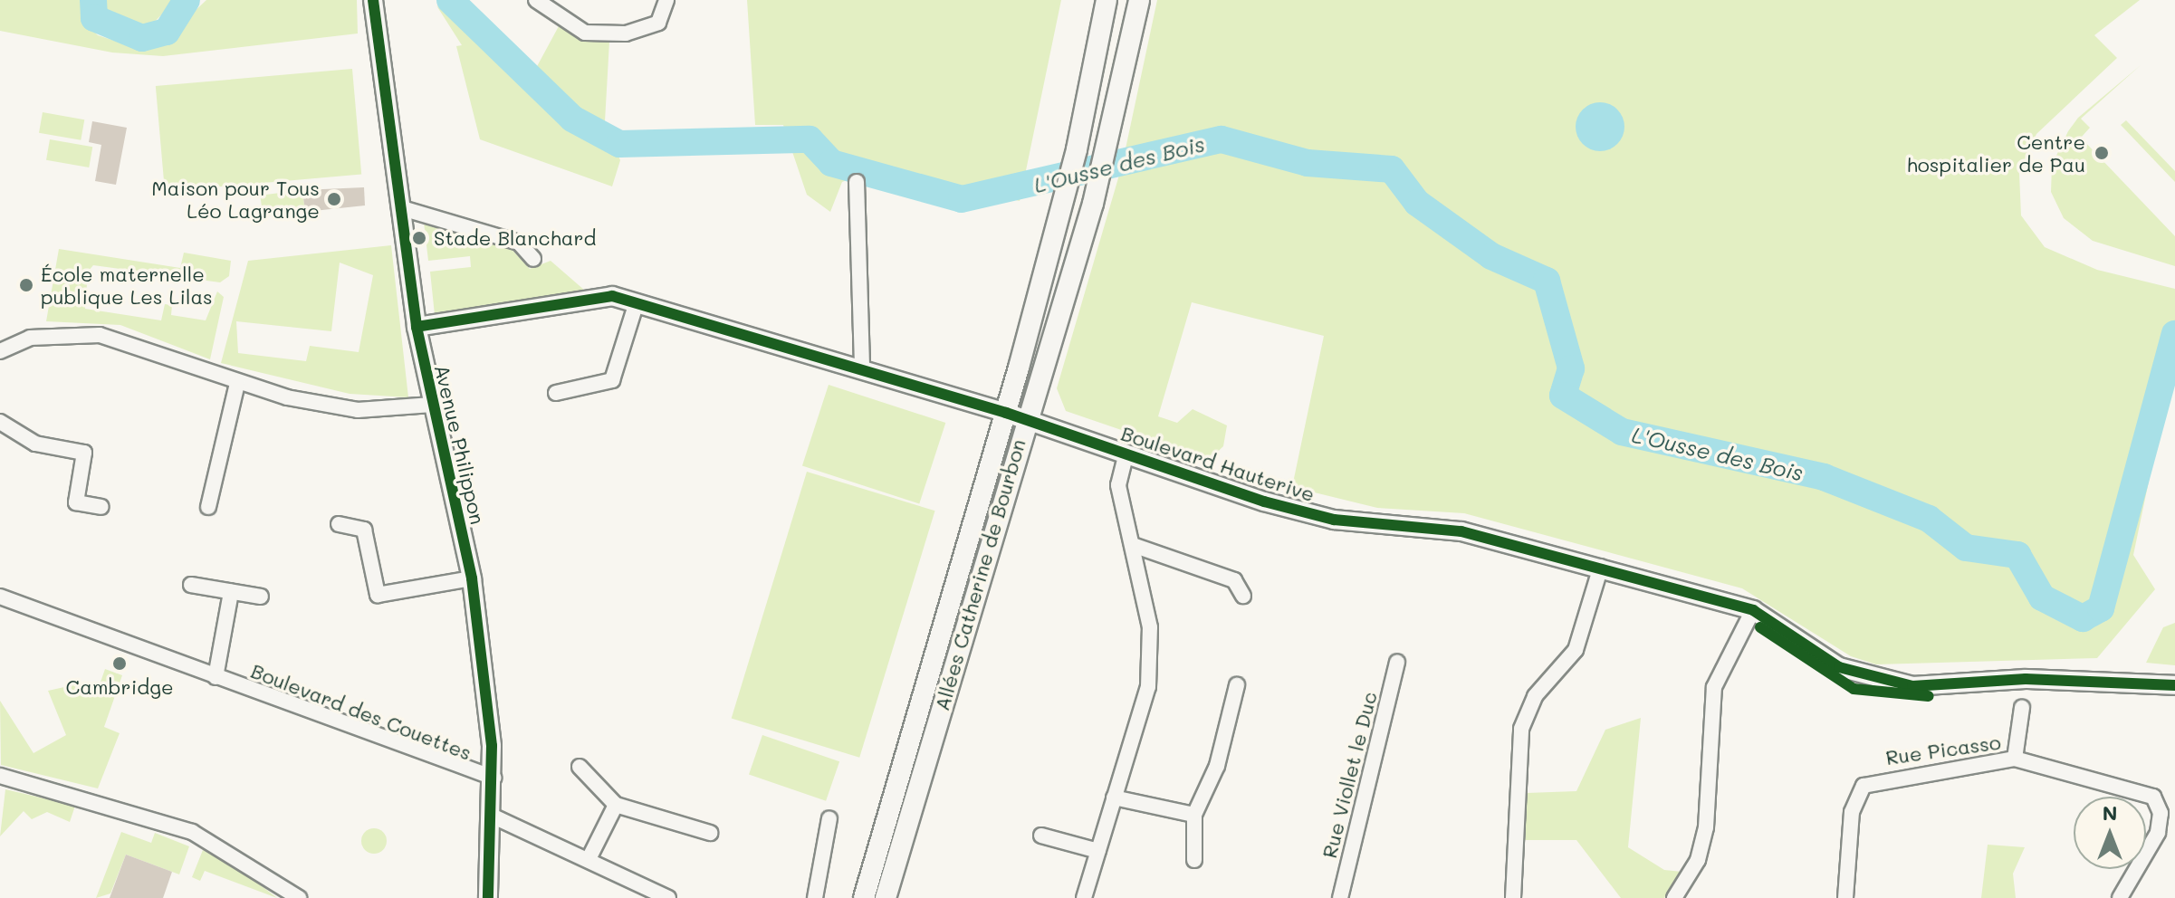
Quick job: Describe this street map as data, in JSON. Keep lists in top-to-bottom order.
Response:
{
  "streets": {
    "main road": ["Allées Catherine de Bourbon"],
    "street": [
      "Avenue Philippon",
      "Boulevard Hauterive",
      "Boulevard des Couettes",
      "Rue Picasso",
      "Rue Viollet le Duc"
    ]
  },
  "crossings": [
    ["Avenue Philippon", "Boulevard Hauterive"],
    ["Avenue Philippon", "Boulevard des Couettes"],
    ["Boulevard Hauterive", "Allées Catherine de Bourbon"]
  ],
  "water": ["L'Ousse des Bois"],
  "places": [
    "Centre hospitalier de Pau",
    "Maison pour Tous Léo Lagrange",
    "Stade Blanchard",
    "École maternelle publique Les Lilas",
    "Cambridge"
  ],
  "north": "top"
}
